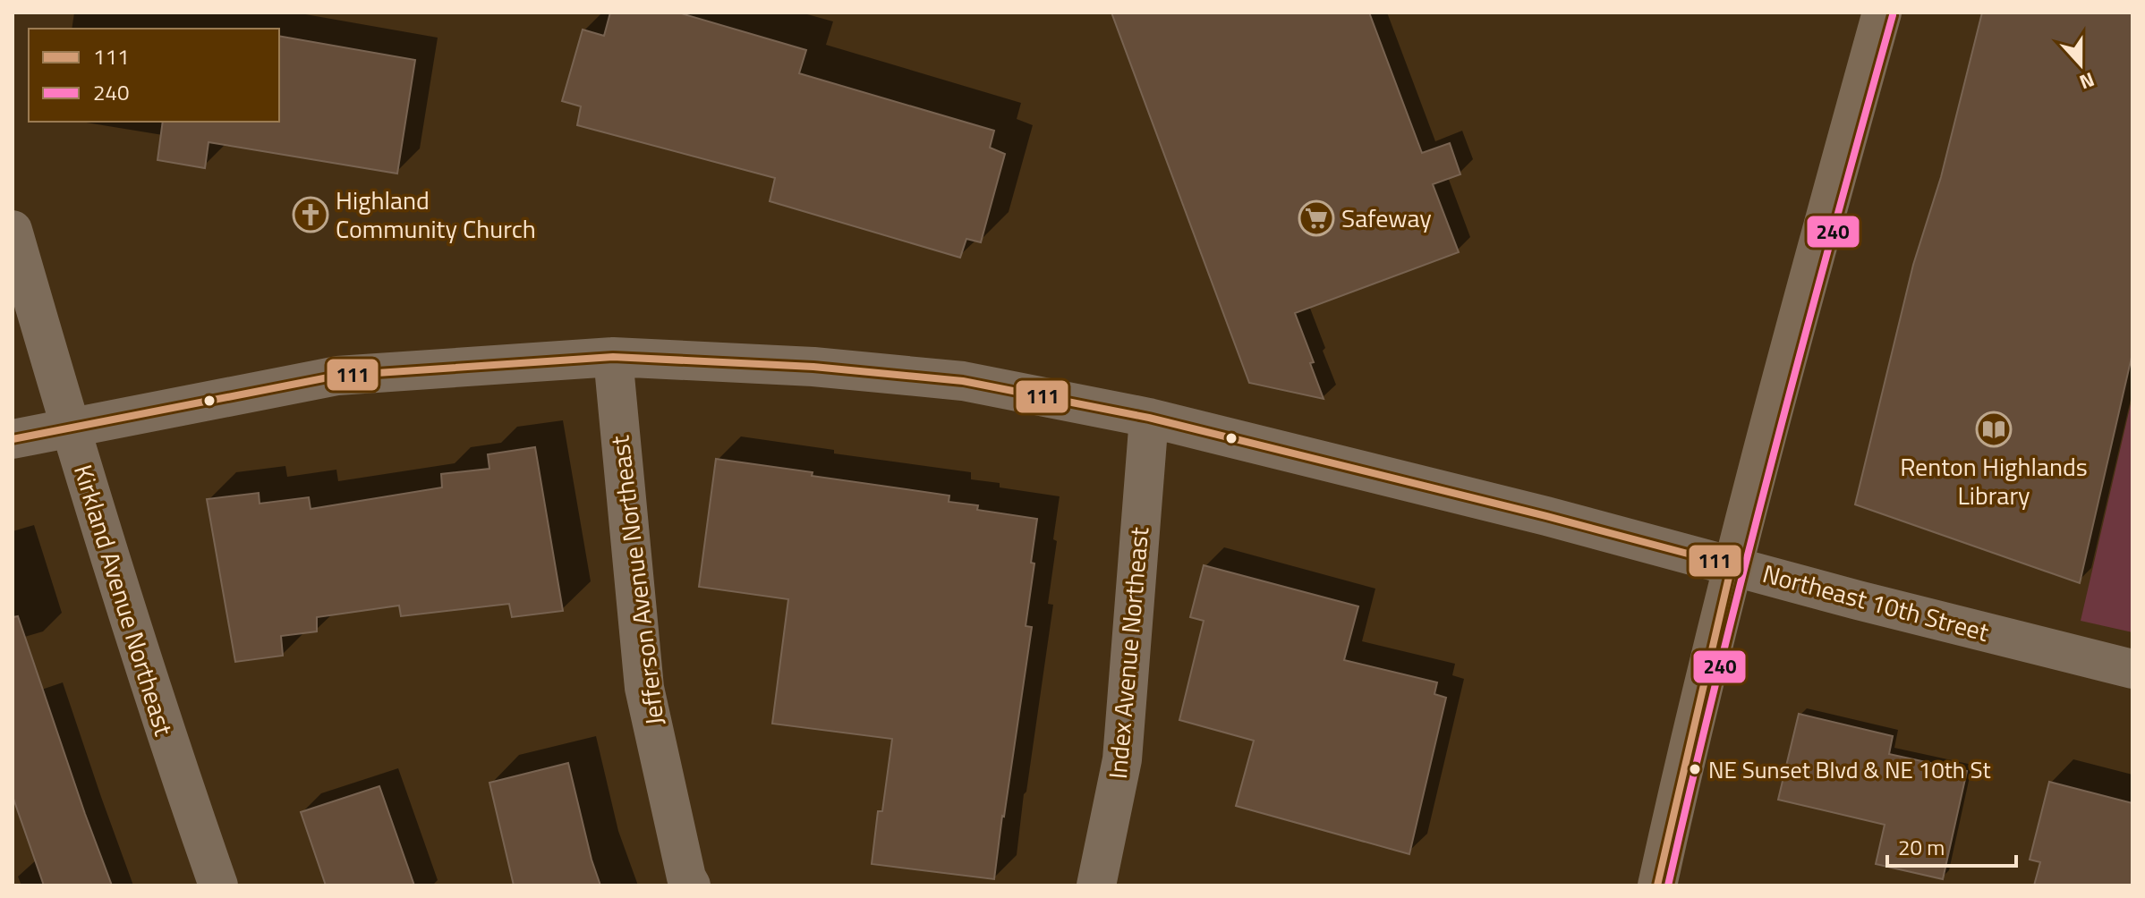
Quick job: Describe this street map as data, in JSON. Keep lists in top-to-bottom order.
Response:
{
  "streets": {
    "street": [
      "Jefferson Avenue Northeast",
      "Kirkland Avenue Northeast",
      "Northeast 10th Street",
      "Index Avenue Northeast"
    ]
  },
  "crossings": [
    ["Jefferson Avenue Northeast", "Northeast 10th Street"],
    ["Kirkland Avenue Northeast", "Northeast 10th Street"],
    ["Northeast 10th Street", "Index Avenue Northeast"]
  ],
  "places": {
    "church": ["Highland Community Church"],
    "supermarket": ["Safeway"],
    "library": ["Renton Highlands Library"],
    "other": ["NE Sunset Blvd & NE 10th St"]
  },
  "lines": ["transit line 240", "transit line 111"],
  "legend": ["111", "240"],
  "scale_bar": "20 m",
  "north": "bottom"
}
